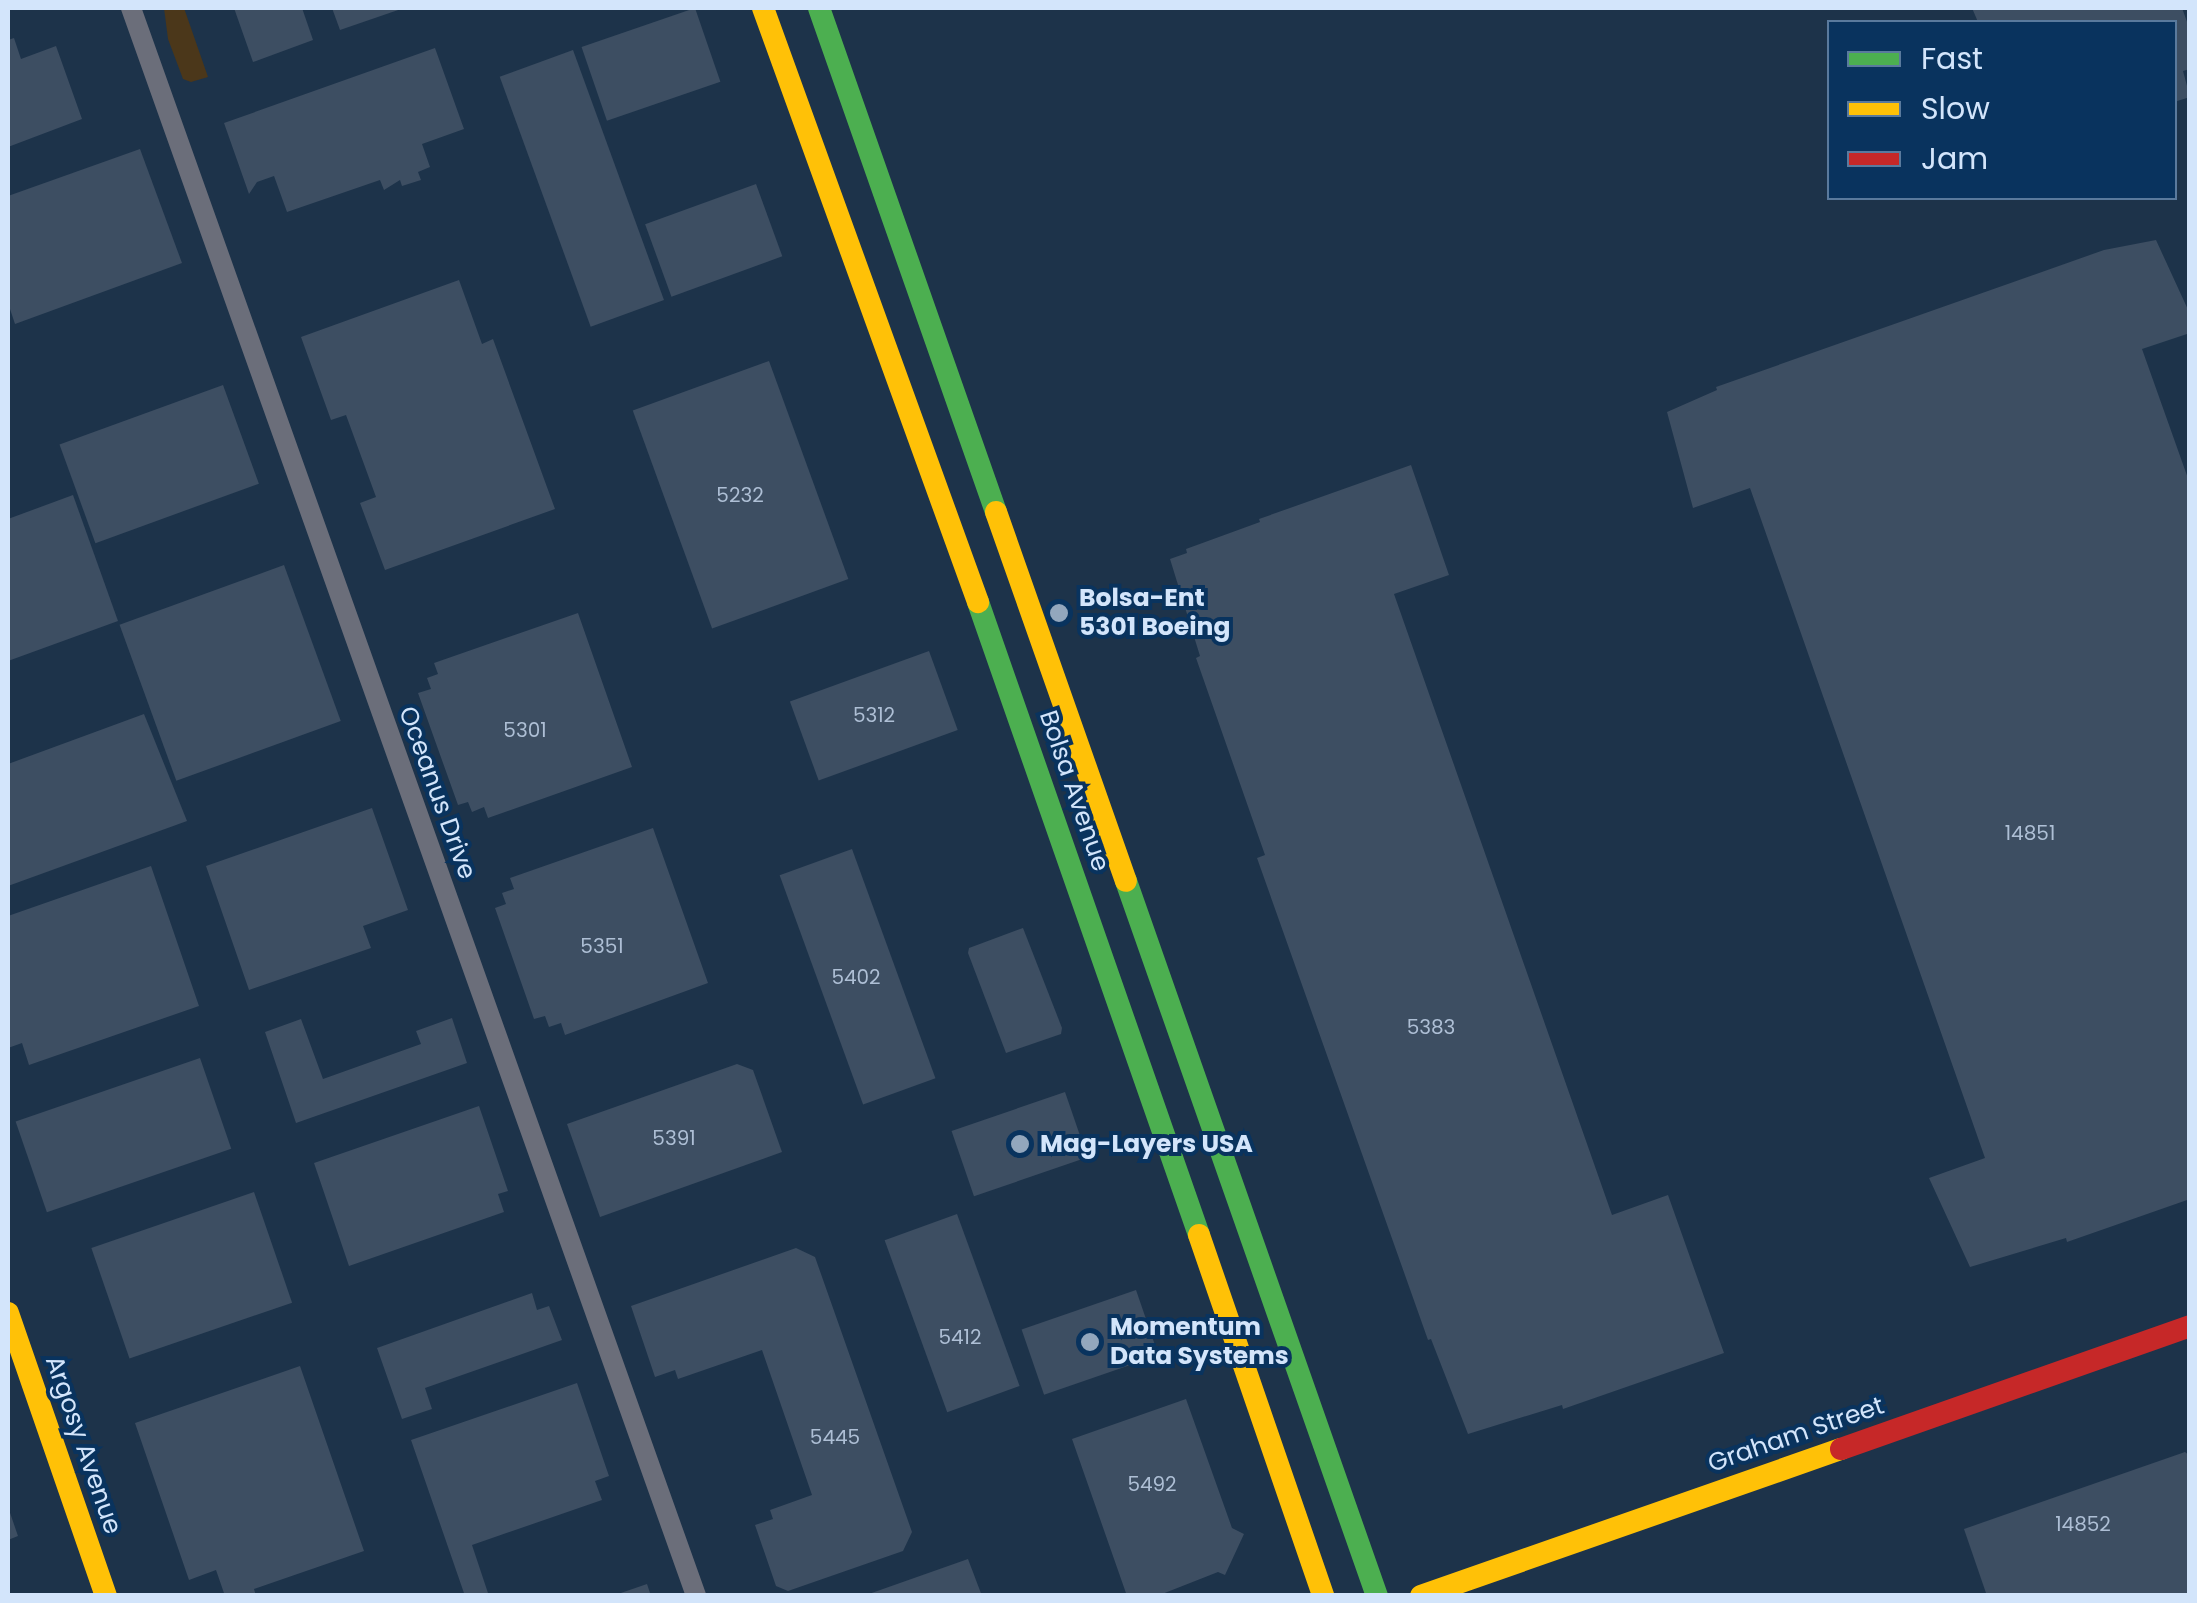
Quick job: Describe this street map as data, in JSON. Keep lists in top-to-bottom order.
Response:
{
  "streets": {
    "main road": ["Bolsa Avenue", "Graham Street", "Argosy Avenue"],
    "street": ["Oceanus Drive"]
  },
  "places": ["Bolsa-Ent 5301 Boeing", "Mag-Layers USA", "Momentum Data Systems"],
  "house_numbers": [
    "5232",
    "5312",
    "5301",
    "14851",
    "5351",
    "5402",
    "5383",
    "5391",
    "5412",
    "5445",
    "5492",
    "14852"
  ],
  "legend": ["Fast", "Slow", "Jam"]
}
